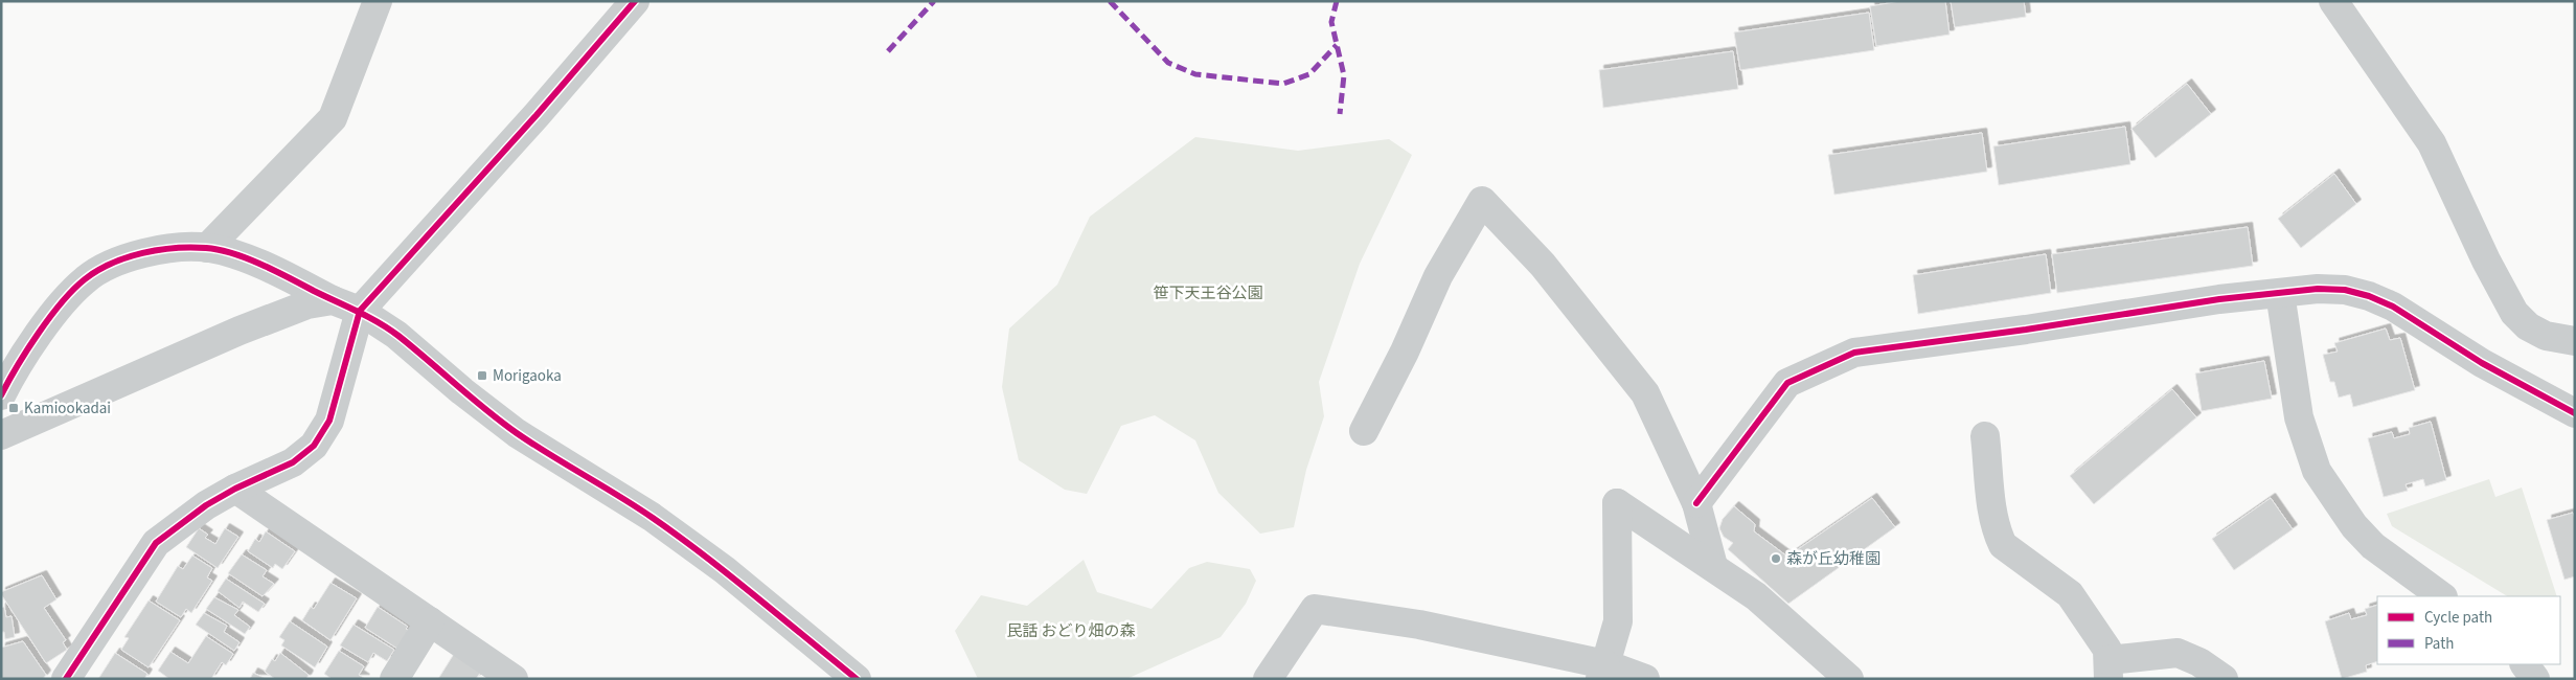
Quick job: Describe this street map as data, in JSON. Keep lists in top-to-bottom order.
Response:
{
  "parks": ["笹下天王谷公園", "民話 おどり畑の森"],
  "places": {
    "transit": ["Morigaoka", "Kamiookadai"],
    "other": ["森が丘幼稚園"]
  },
  "legend": ["Cycle path", "Path"]
}
